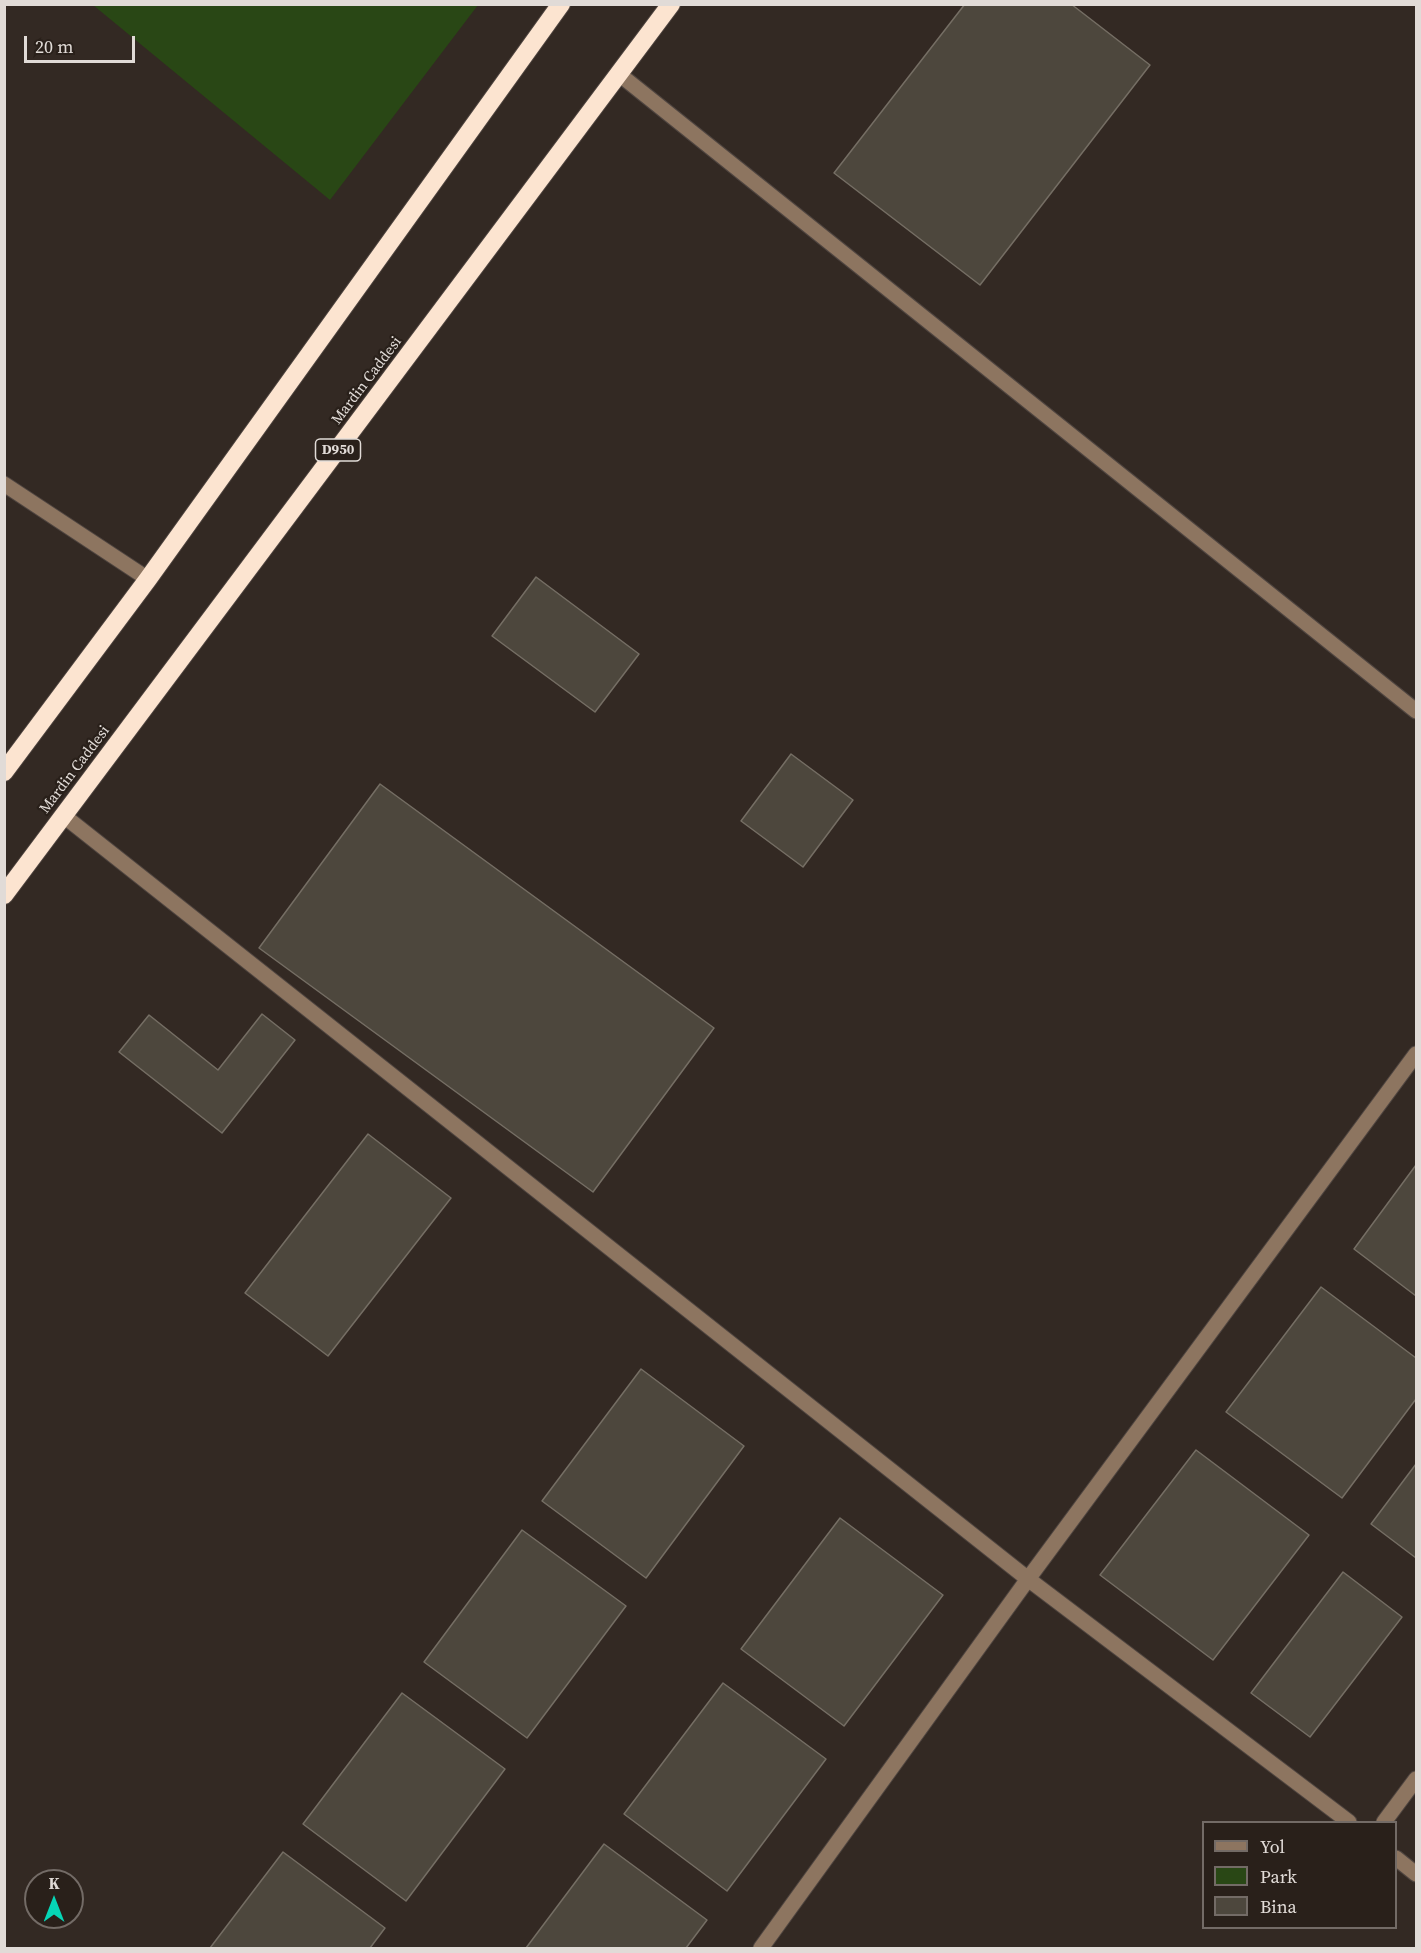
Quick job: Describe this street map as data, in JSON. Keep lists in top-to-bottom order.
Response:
{
  "streets": {
    "highway": ["Mardin Caddesi", "D950"]
  },
  "legend": ["Yol", "Park", "Bina"],
  "scale_bar": "20 m",
  "north": "top"
}
